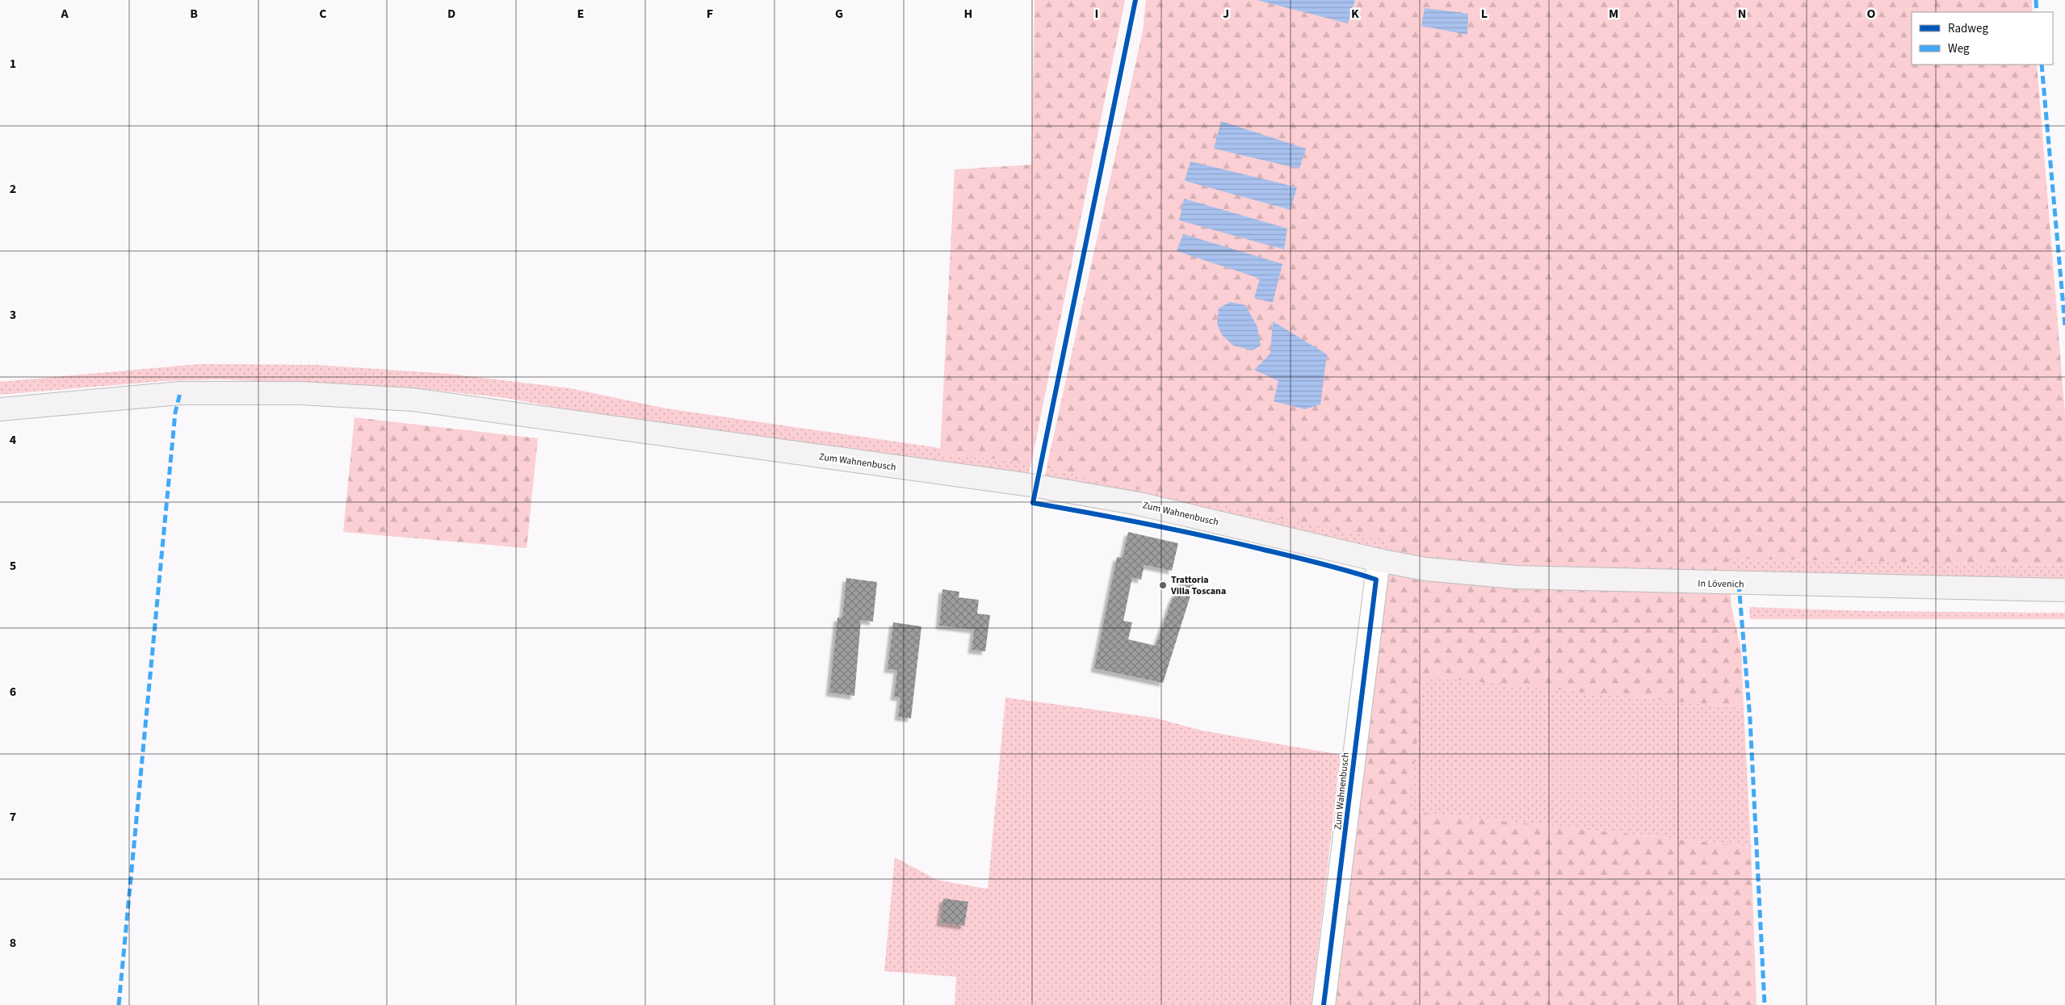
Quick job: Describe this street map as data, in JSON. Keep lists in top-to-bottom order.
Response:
{
  "streets": {
    "main road": ["Zum Wahnenbusch", "In Lövenich"]
  },
  "crossings": [
    ["Zum Wahnenbusch", "In Lövenich"]
  ],
  "places": ["Trattoria Villa Toscana"],
  "legend": ["Radweg", "Weg"],
  "grid": {
    "columns": [
      "A",
      "B",
      "C",
      "D",
      "E",
      "F",
      "G",
      "H",
      "I",
      "J",
      "K",
      "L",
      "M",
      "N",
      "O"
    ],
    "rows": [
      "1",
      "2",
      "3",
      "4",
      "5",
      "6",
      "7",
      "8"
    ]
  }
}
